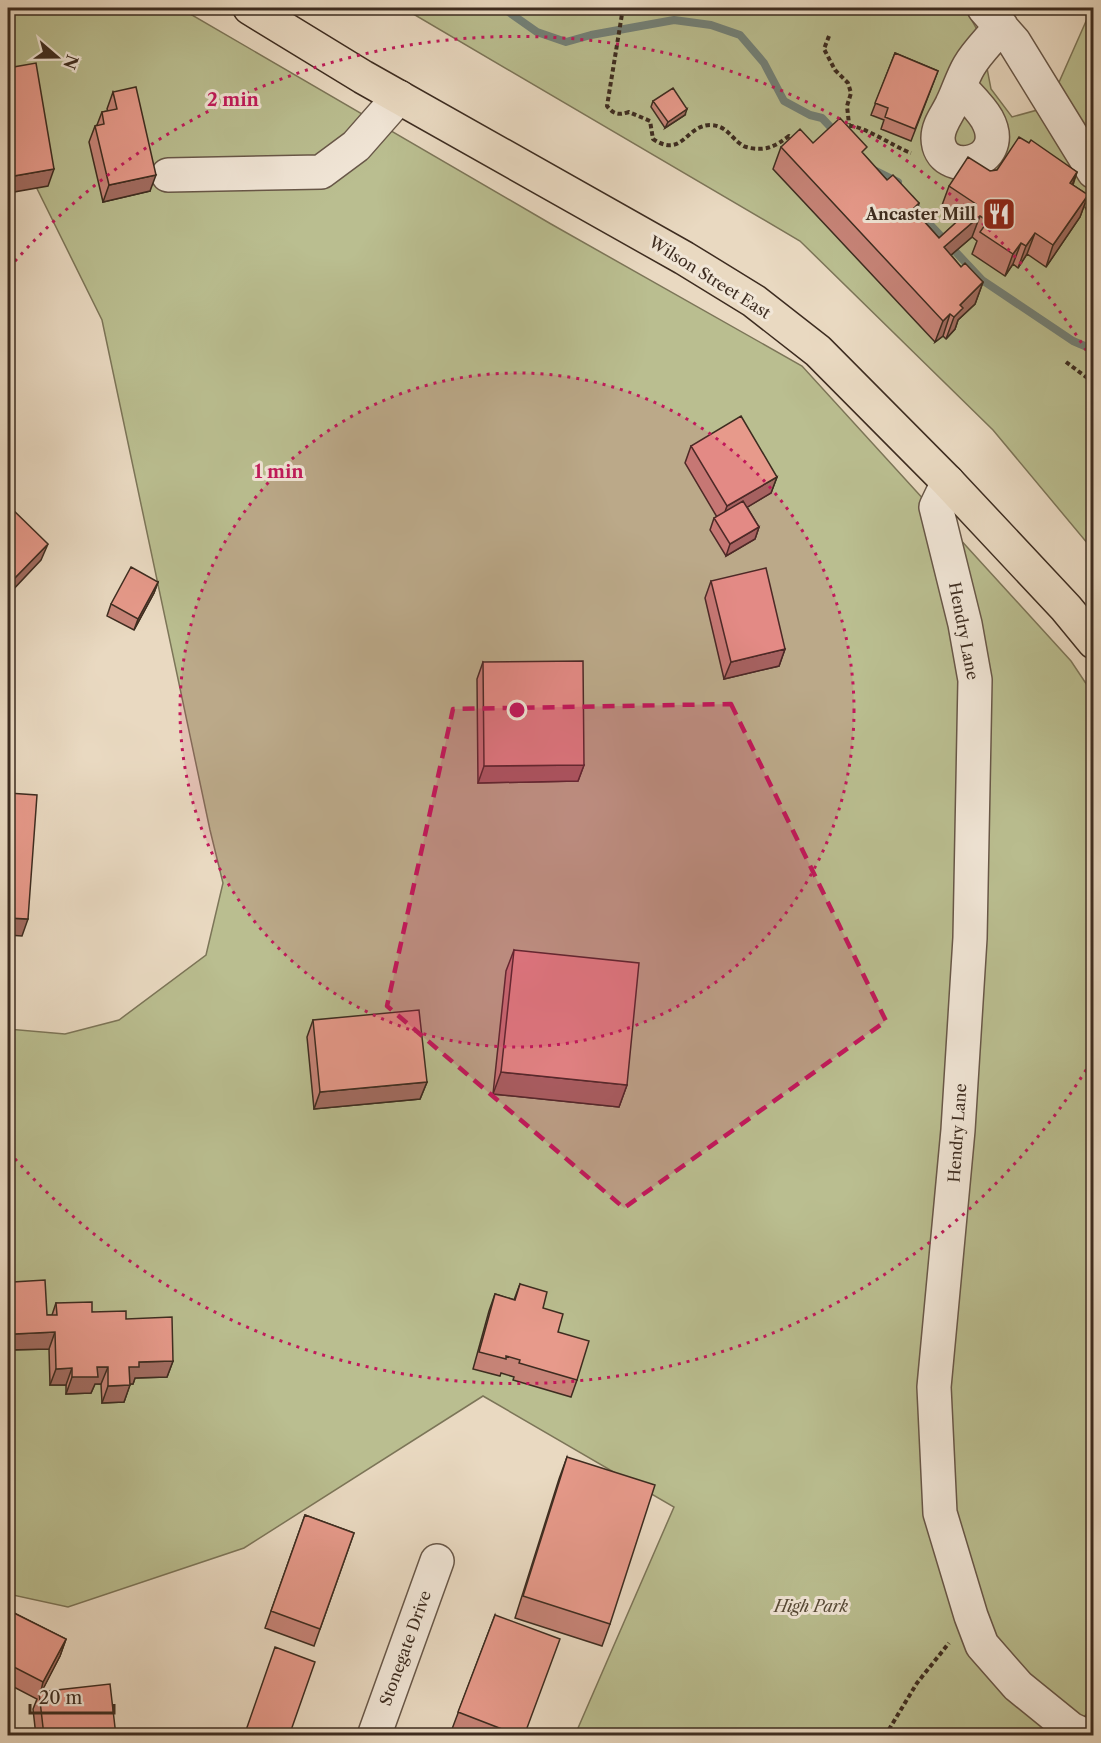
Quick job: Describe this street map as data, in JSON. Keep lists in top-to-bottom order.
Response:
{
  "streets": {
    "main road": ["Wilson Street East"],
    "street": ["Hendry Lane", "Stonegate Drive"]
  },
  "crossings": [
    ["Wilson Street East", "Hendry Lane"]
  ],
  "parks": ["High Park"],
  "places": {
    "restaurant": ["Ancaster Mill"]
  },
  "scale_bar": "20 m",
  "north": "right",
  "rings": ["2 min", "1 min"]
}
